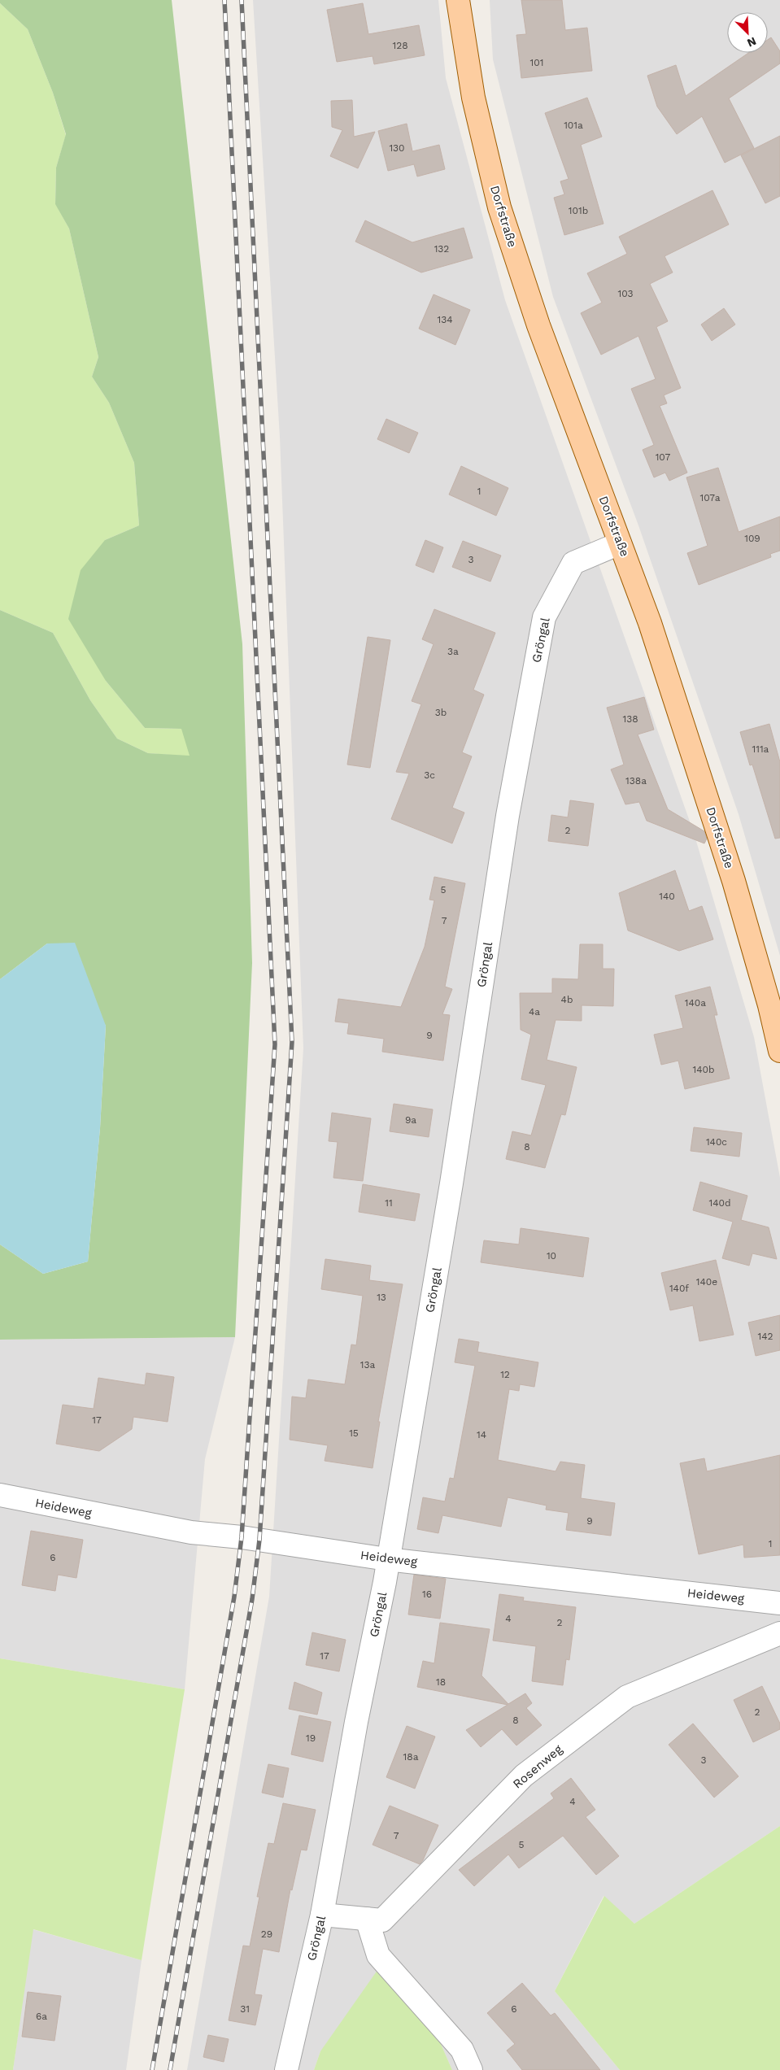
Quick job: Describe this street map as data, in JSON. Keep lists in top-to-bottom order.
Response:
{
  "streets": {
    "main road": ["Dorfstraße"],
    "street": ["Gröngal", "Heideweg", "Rosenweg"]
  },
  "crossings": [
    ["Dorfstraße", "Gröngal"],
    ["Gröngal", "Heideweg"],
    ["Gröngal", "Rosenweg"]
  ],
  "house_numbers": [
    "128",
    "101",
    "101a",
    "130",
    "101b",
    "132",
    "103",
    "134",
    "107",
    "1",
    "107a",
    "109",
    "3",
    "3a",
    "3b",
    "138",
    "111a",
    "3c",
    "138a",
    "2",
    "5",
    "140",
    "7",
    "4b",
    "140a",
    "4a",
    "9",
    "140b",
    "9a",
    "140c",
    "8",
    "11",
    "140d",
    "10",
    "140e",
    "140f",
    "13",
    "142",
    "13a",
    "12",
    "17",
    "15",
    "14",
    "9",
    "1",
    "6",
    "16",
    "4",
    "2",
    "17",
    "18",
    "2",
    "8",
    "19",
    "18a",
    "3",
    "4",
    "7",
    "5",
    "29",
    "31",
    "6",
    "6a"
  ],
  "north": "bottom right"
}
